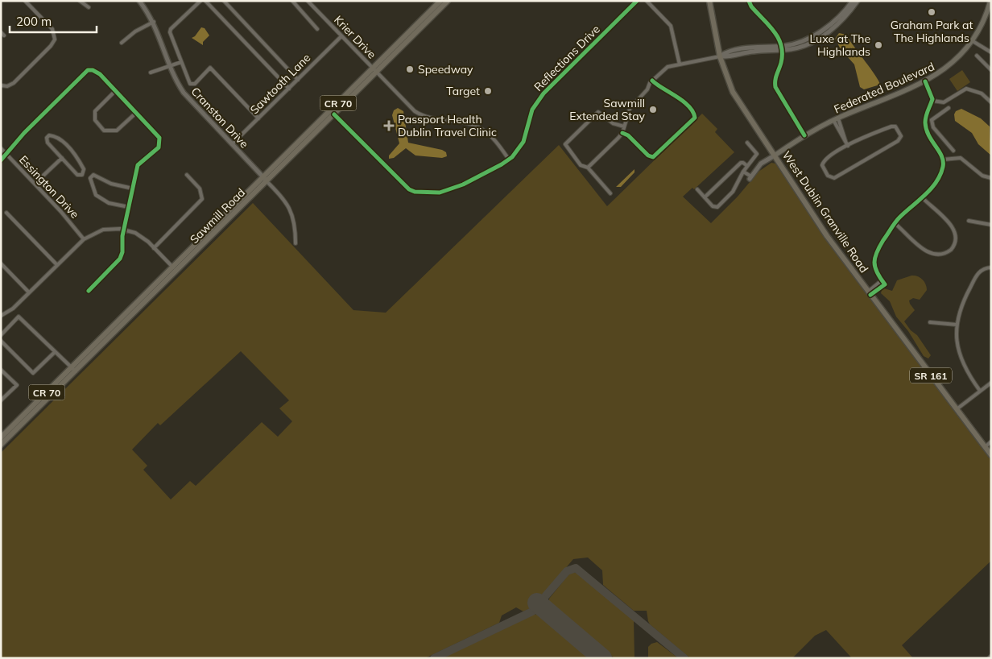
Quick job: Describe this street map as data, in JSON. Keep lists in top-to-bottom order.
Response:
{
  "streets": {
    "main road": [
      "Federated Boulevard",
      "CR 70",
      "West Dublin Granville Road",
      "Sawmill Road",
      "SR 161"
    ],
    "street": [
      "Krier Drive",
      "Reflections Drive",
      "Sawtooth Lane",
      "Cranston Drive",
      "Essington Drive"
    ]
  },
  "crossings": [
    ["Krier Drive", "Reflections Drive"],
    ["Krier Drive", "Sawtooth Lane"],
    ["Krier Drive", "Sawmill Road"],
    ["Reflections Drive", "Sawmill Road"],
    ["Sawtooth Lane", "Cranston Drive"],
    ["Federated Boulevard", "West Dublin Granville Road"],
    ["Cranston Drive", "Sawmill Road"]
  ],
  "places": {
    "other": [
      "Graham Park at The Highlands",
      "Luxe at The Highlands",
      "Speedway",
      "Target",
      "Sawmill Extended Stay"
    ],
    "health": ["Passport Health Dublin Travel Clinic"]
  },
  "scale_bar": "200 m"
}
